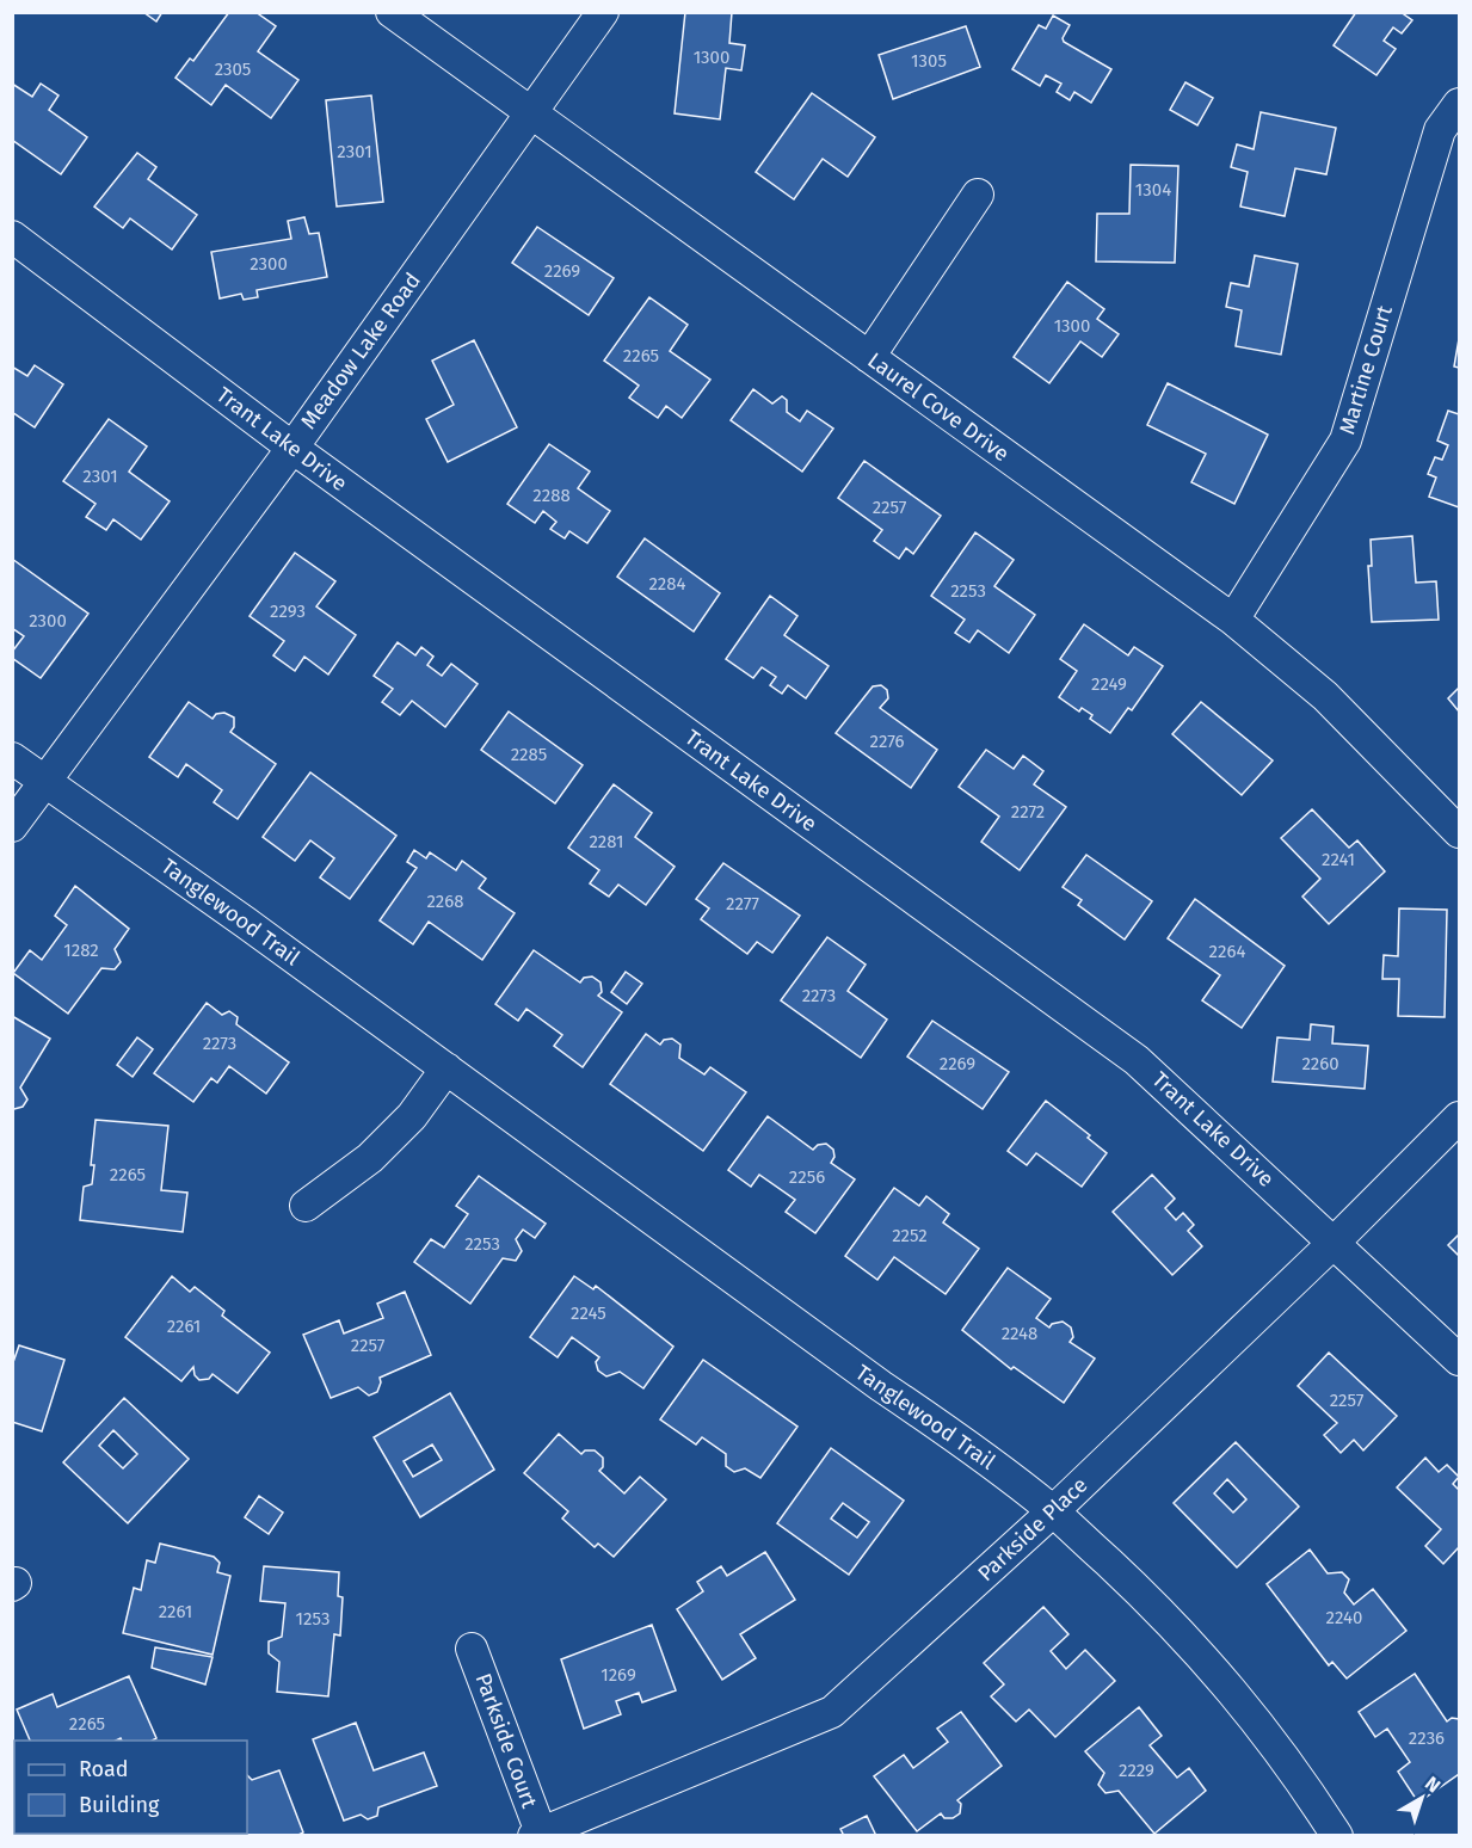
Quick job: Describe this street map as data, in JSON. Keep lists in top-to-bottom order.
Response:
{
  "streets": {
    "street": [
      "Meadow Lake Road",
      "Martine Court",
      "Laurel Cove Drive",
      "Trant Lake Drive",
      "Tanglewood Trail",
      "Parkside Place",
      "Parkside Court"
    ]
  },
  "crossings": [
    ["Meadow Lake Road", "Laurel Cove Drive"],
    ["Meadow Lake Road", "Trant Lake Drive"],
    ["Meadow Lake Road", "Tanglewood Trail"],
    ["Martine Court", "Laurel Cove Drive"],
    ["Trant Lake Drive", "Parkside Place"],
    ["Tanglewood Trail", "Parkside Place"],
    ["Parkside Place", "Parkside Court"]
  ],
  "house_numbers": [
    "1300",
    "1305",
    "2305",
    "2301",
    "1304",
    "2300",
    "2269",
    "1300",
    "2265",
    "2301",
    "2288",
    "2257",
    "2284",
    "2253",
    "2293",
    "2300",
    "2249",
    "2276",
    "2285",
    "2272",
    "2281",
    "2241",
    "2268",
    "2277",
    "1282",
    "2264",
    "2273",
    "2273",
    "2269",
    "2260",
    "2265",
    "2256",
    "2252",
    "2253",
    "2245",
    "2261",
    "2248",
    "2257",
    "2257",
    "2261",
    "2240",
    "1253",
    "1269",
    "2265",
    "2236",
    "2229"
  ],
  "legend": ["Road", "Building"],
  "north": "top right"
}
